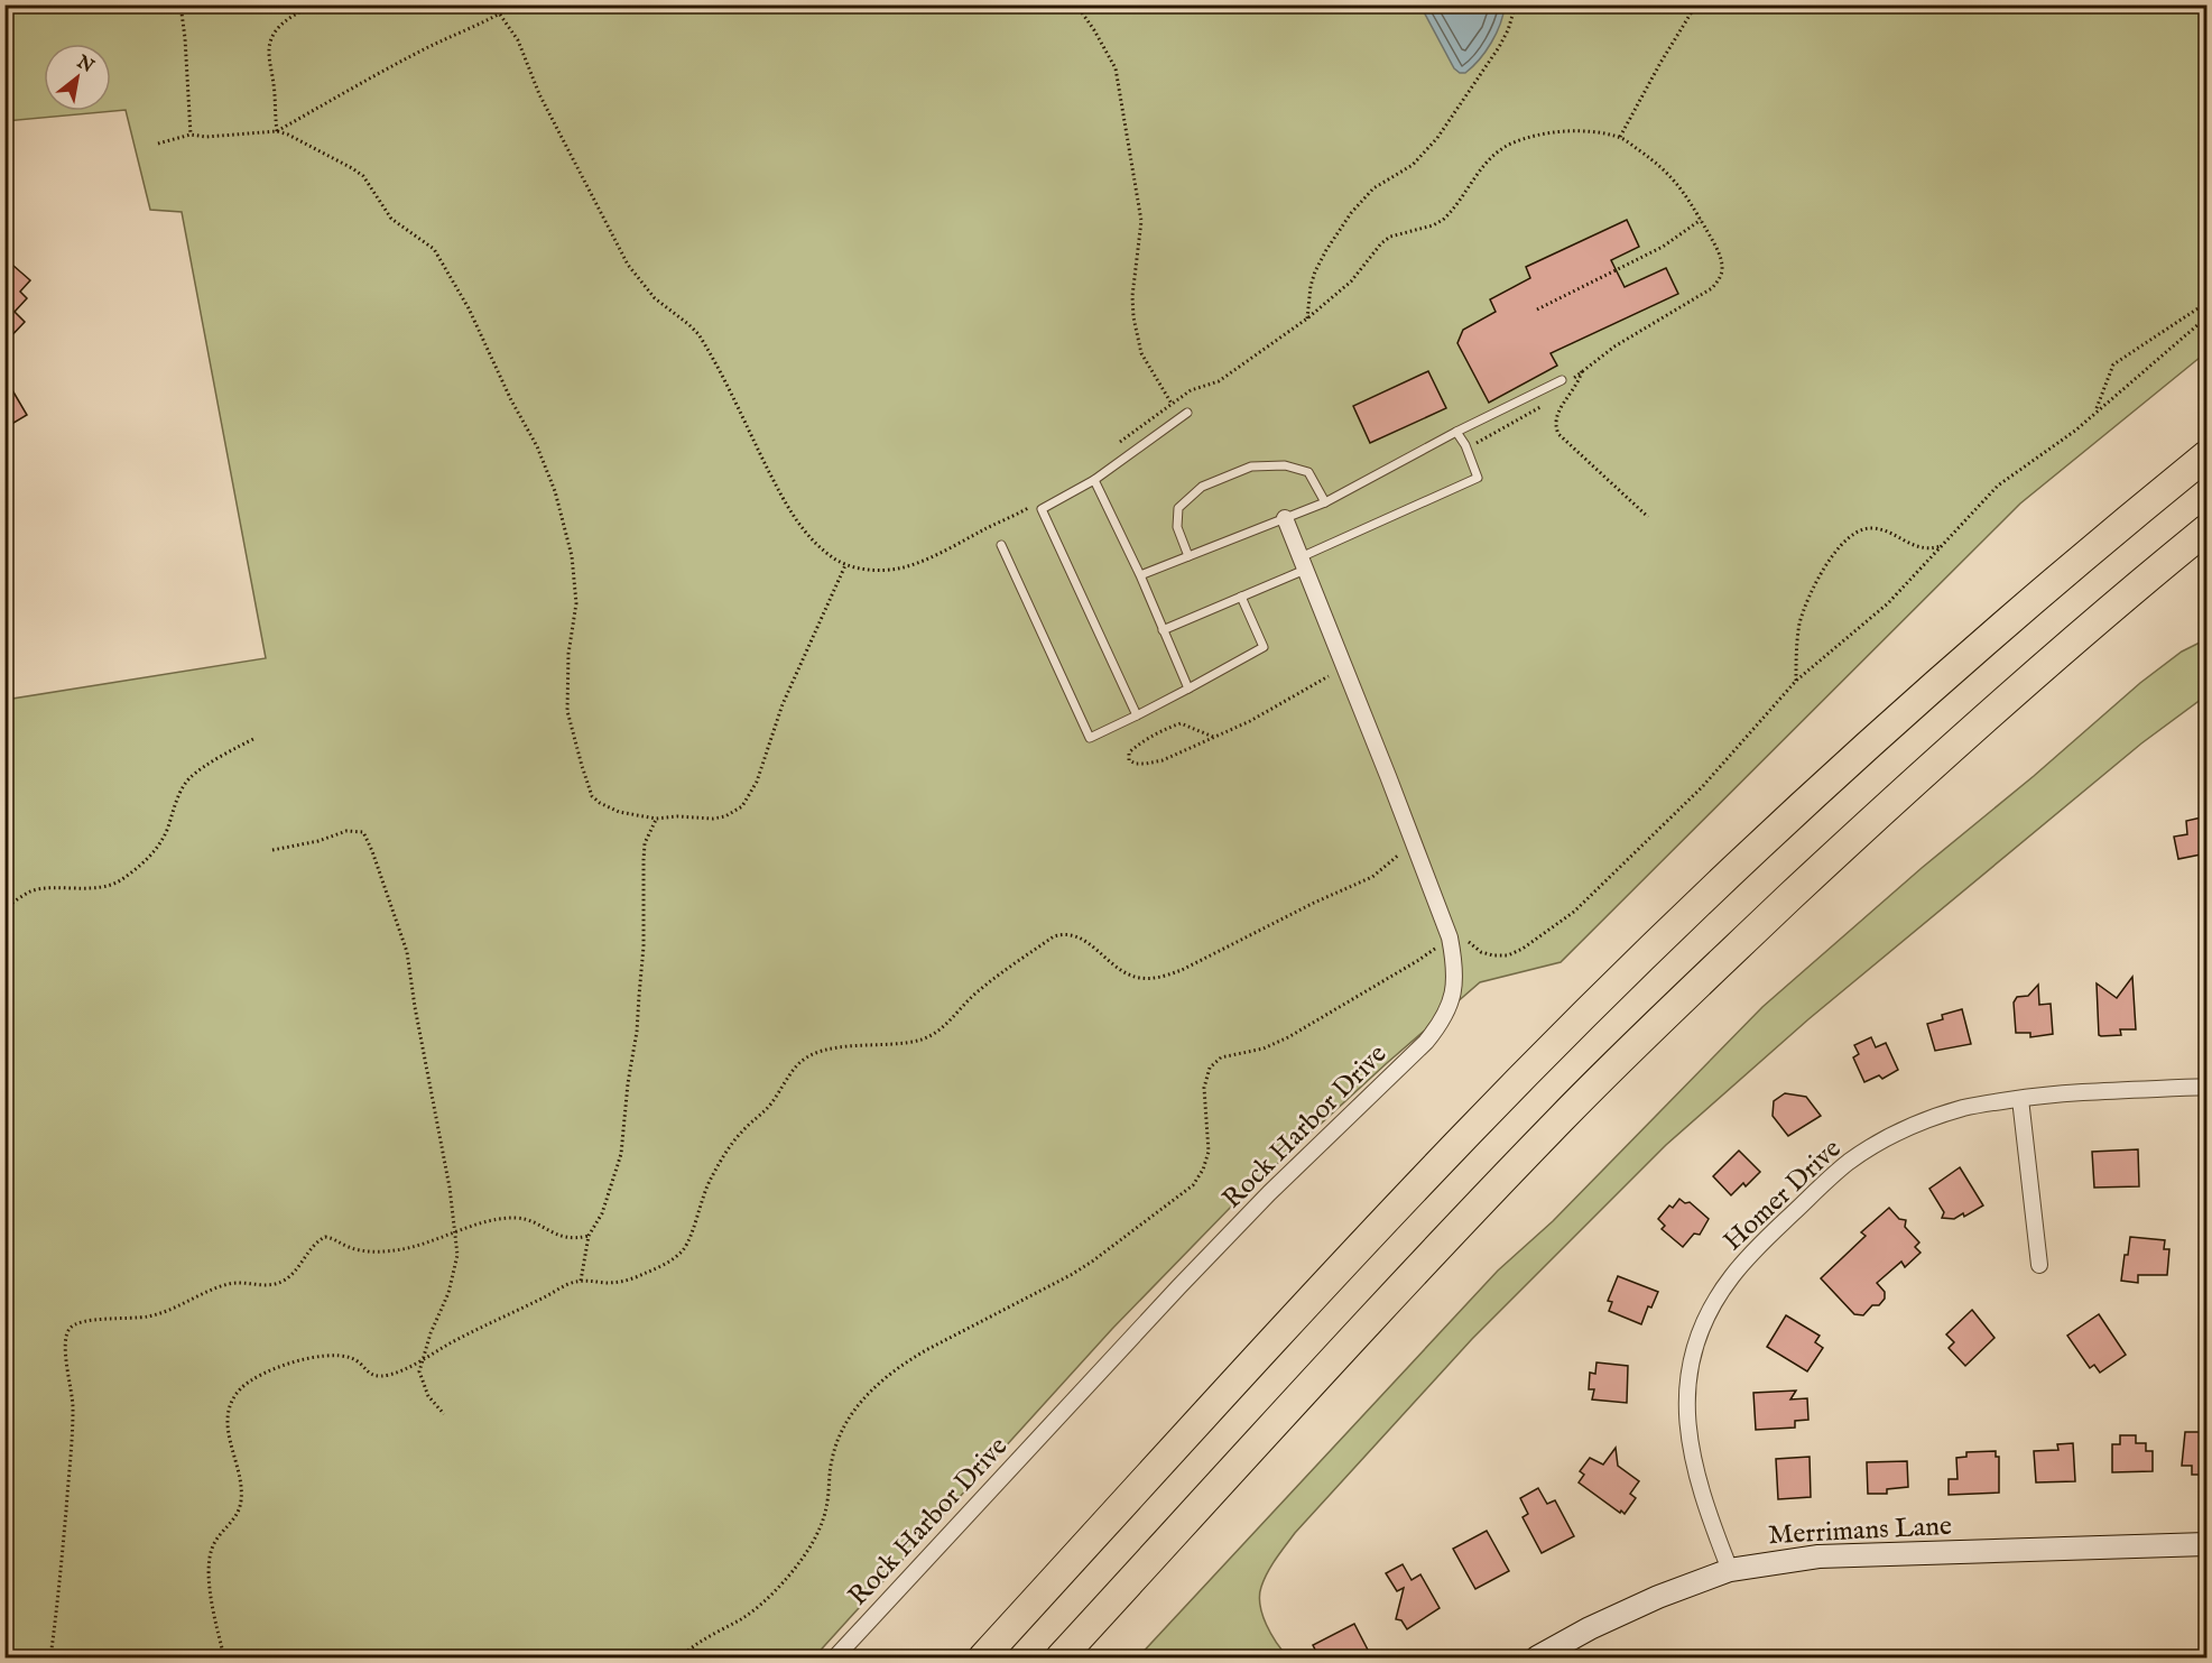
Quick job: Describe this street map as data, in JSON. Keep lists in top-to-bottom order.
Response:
{
  "streets": {
    "main road": ["Merrimans Lane"],
    "street": ["Rock Harbor Drive", "Homer Drive"]
  },
  "crossings": [
    ["Homer Drive", "Merrimans Lane"]
  ],
  "north": "top right"
}
